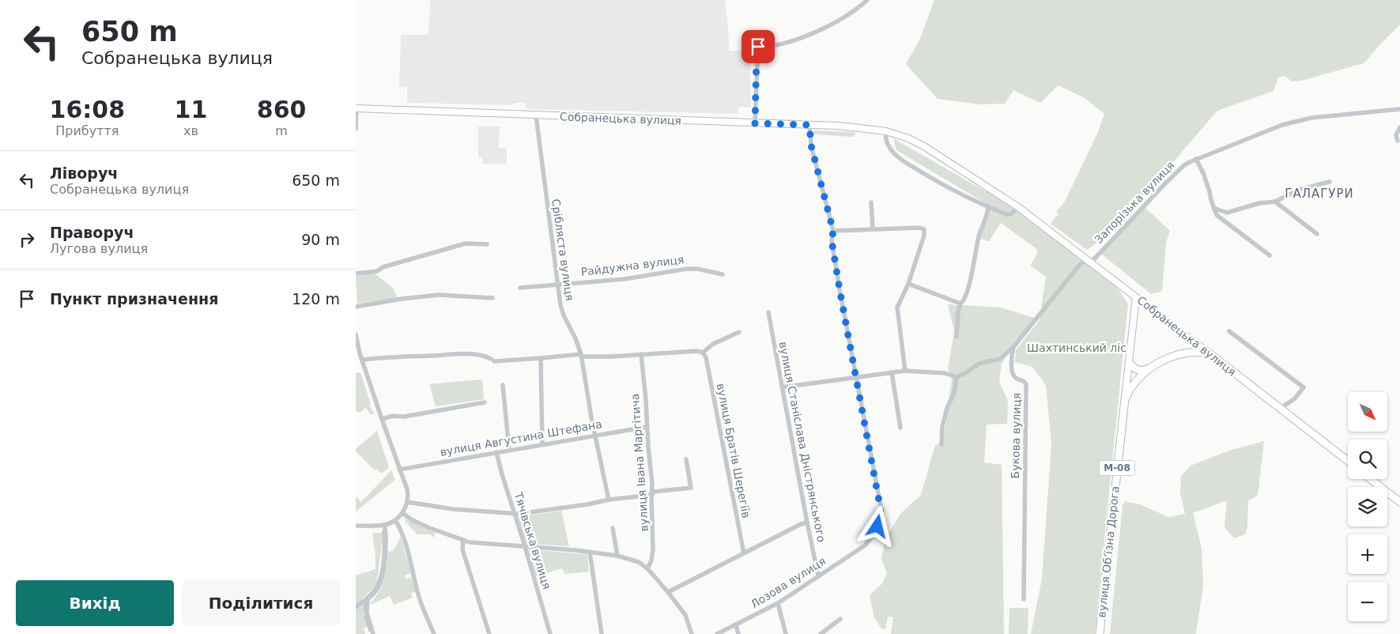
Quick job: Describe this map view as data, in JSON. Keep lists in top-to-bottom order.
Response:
{
  "streets": {
    "highway": ["Собранецька вулиця", "М-08", "вулиця Обʼїзна Дорога"],
    "street": [
      "Запорізька вулиця",
      "Срібляста вулиця",
      "Райдужна вулиця",
      "Букова вулиця",
      "вулиця Августина Штефана",
      "вулиця Станіслава Дністрянського",
      "вулиця Братів Шерегіїв",
      "вулиця Івана Маргітича",
      "Тячівська вулиця",
      "Лозова вулиця"
    ]
  },
  "crossings": [
    ["Собранецька вулиця", "Запорізька вулиця"],
    ["Собранецька вулиця", "Срібляста вулиця"],
    ["Собранецька вулиця", "Букова вулиця"],
    ["Собранецька вулиця", "вулиця Обʼїзна Дорога"],
    ["Собранецька вулиця", "Лозова вулиця"],
    ["Запорізька вулиця", "Букова вулиця"],
    ["Срібляста вулиця", "Райдужна вулиця"],
    ["Срібляста вулиця", "вулиця Августина Штефана"],
    ["вулиця Августина Штефана", "вулиця Івана Маргітича"],
    ["вулиця Августина Штефана", "Тячівська вулиця"],
    ["вулиця Станіслава Дністрянського", "Лозова вулиця"]
  ],
  "districts": ["ГАЛАГУРИ"],
  "parks": ["Шахтинський ліс"],
  "north": "bottom right",
  "page": {
    "turn": ["650 m", "Собранецька вулиця"],
    "eta": [
      "16:08",
      "Прибуття",
      "11",
      "хв",
      "860",
      "m"
    ],
    "list": [
      {
        "name": "Ліворуч",
        "note": "Собранецька вулиця",
        "value": "650 m"
      },
      {
        "name": "Праворуч",
        "note": "Лугова вулиця",
        "value": "90 m"
      },
      {
        "name": "Пункт призначення",
        "value": "120 m"
      }
    ],
    "map_buttons": ["+", "−"],
    "buttons": ["Вихід", "Поділитися"]
  }
}
